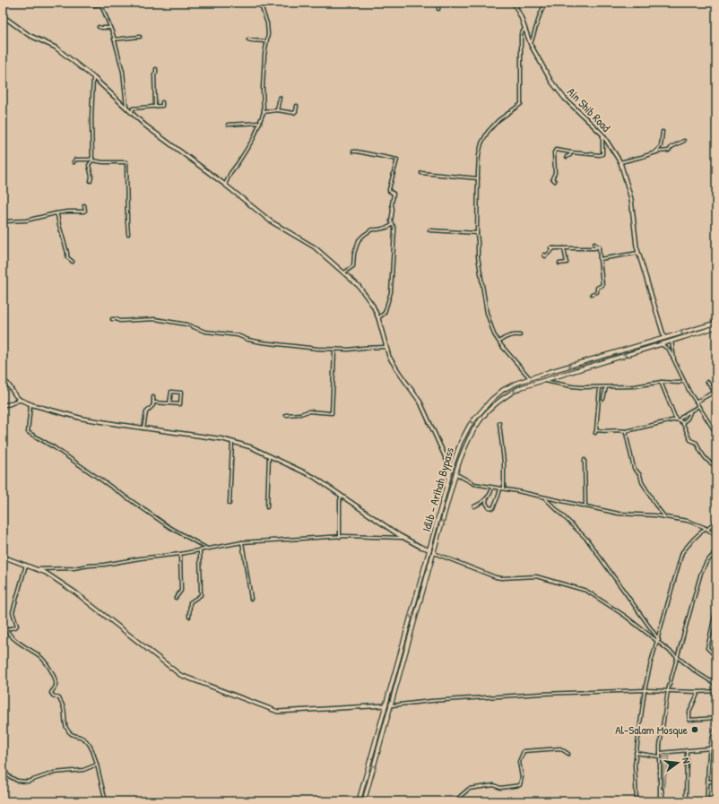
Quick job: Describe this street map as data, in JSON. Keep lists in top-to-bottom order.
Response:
{
  "streets": {
    "main road": ["Idlib - Arihah Bypass"],
    "street": ["Ain Shib Road"]
  },
  "crossings": [
    ["Ain Shib Road", "Idlib - Arihah Bypass"]
  ],
  "places": ["Al-Salam Mosque"],
  "north": "right"
}
